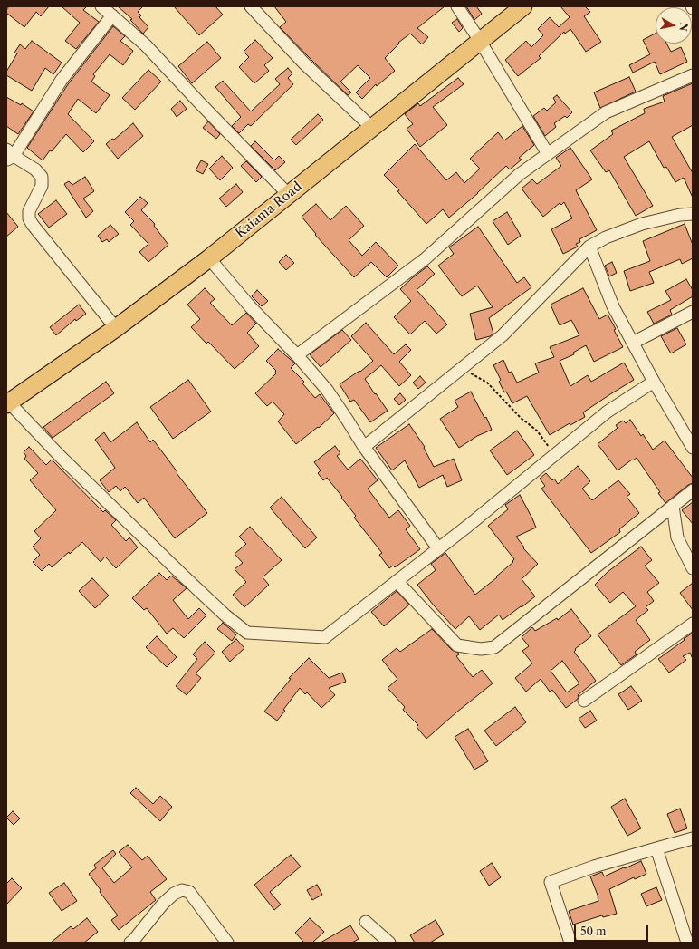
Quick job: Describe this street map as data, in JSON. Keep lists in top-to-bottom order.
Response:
{
  "streets": {
    "highway": ["Kaiama Road"]
  },
  "scale_bar": "50 m",
  "north": "right"
}
